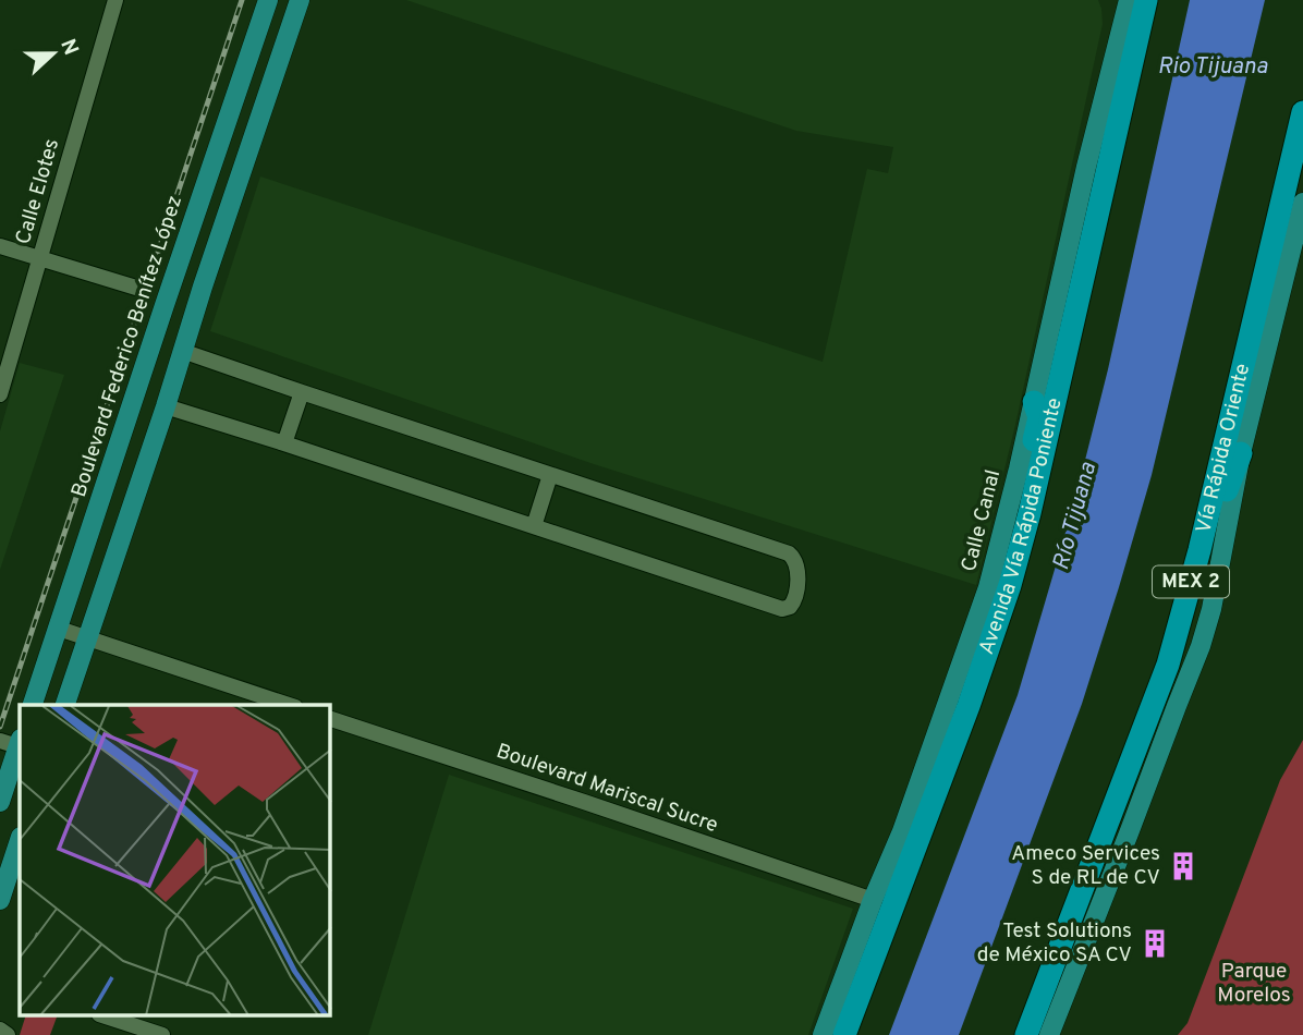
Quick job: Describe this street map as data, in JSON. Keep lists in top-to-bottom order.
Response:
{
  "streets": {
    "highway": ["Vía Rápida Oriente", "Avenida Vía Rápida Poniente", "MEX 2"],
    "main road": ["Boulevard Federico Benítez López", "Calle Canal"],
    "street": ["Calle Elotes", "Boulevard Mariscal Sucre"]
  },
  "crossings": [
    ["Calle Canal", "Boulevard Mariscal Sucre"]
  ],
  "water": ["Rio Tijuana", "Río Tijuana"],
  "parks": ["Parque Morelos"],
  "places": {
    "building": ["Ameco Services S de RL de CV", "Test Solutions de México SA CV"]
  },
  "north": "right"
}
